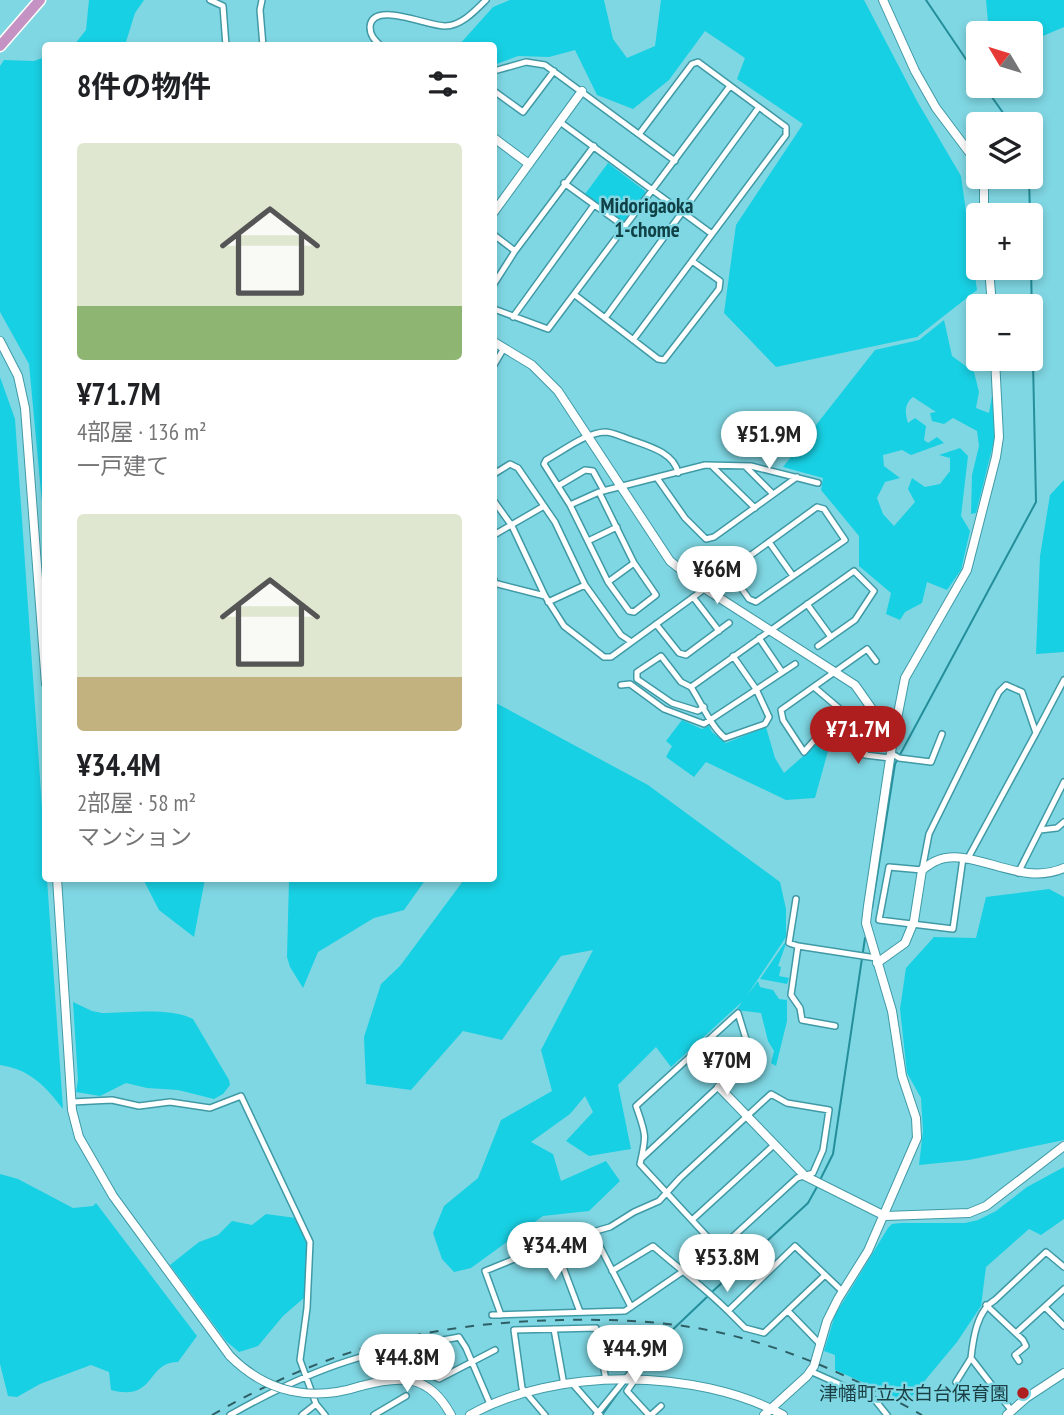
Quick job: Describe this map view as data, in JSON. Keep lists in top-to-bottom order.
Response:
{
  "districts": ["Midorigaoka 1-chome"],
  "places": ["津幡町立太白台保育園"],
  "north": "top left",
  "page": {
    "map_buttons": ["+", "−"],
    "heading": "8件の物件",
    "list": [
      {
        "name": "¥71.7M",
        "note": "4部屋 · 136 m² · 一戸建て"
      },
      {
        "name": "¥34.4M",
        "note": "2部屋 · 58 m² · マンション"
      }
    ],
    "price": [
      "¥51.9M",
      "¥66M",
      "¥71.7M",
      "¥70M",
      "¥34.4M",
      "¥53.8M",
      "¥44.9M",
      "¥44.8M"
    ]
  }
}
